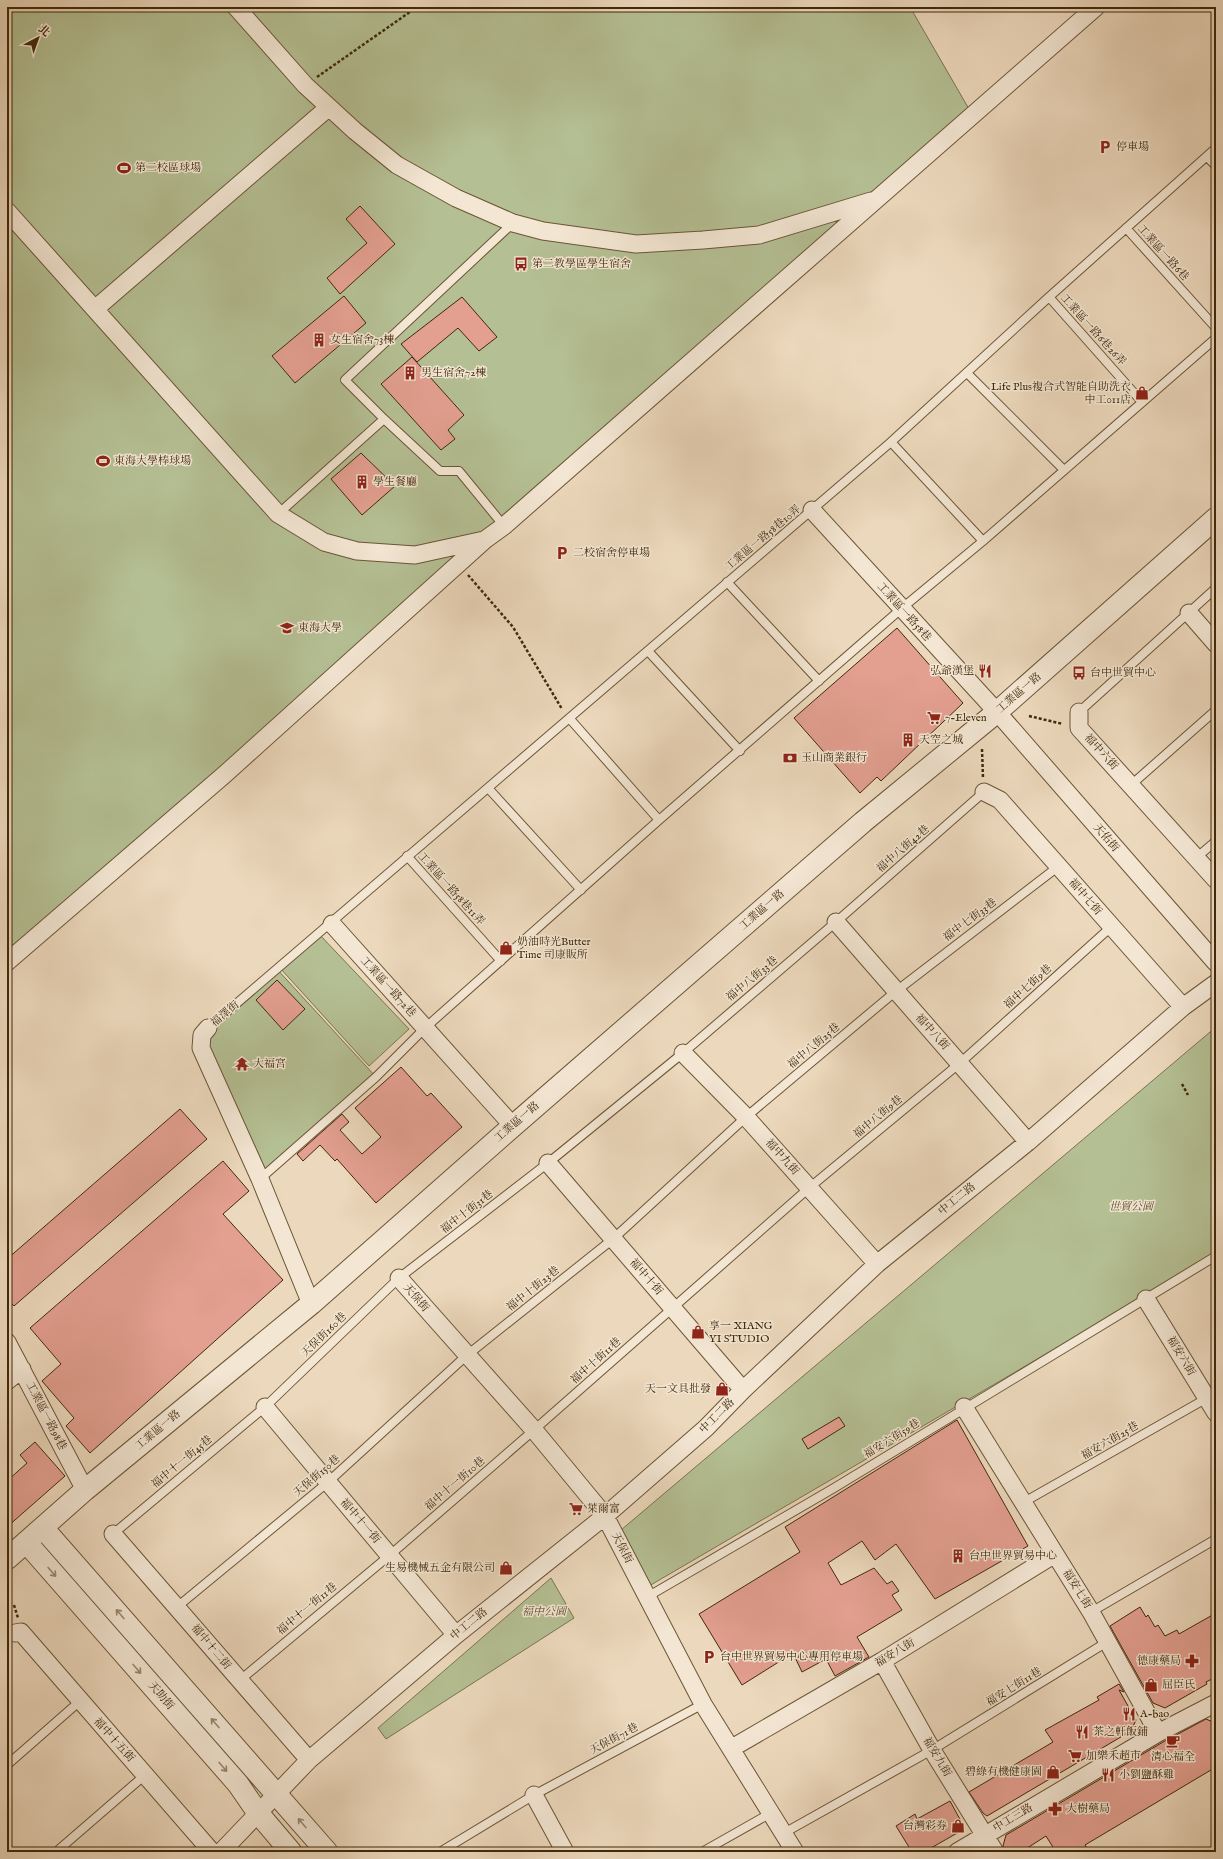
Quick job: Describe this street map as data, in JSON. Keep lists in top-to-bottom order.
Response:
{
  "streets": {
    "street": [
      "工業區一路58巷",
      "工業區一路",
      "福中六街",
      "天佑街",
      "福中七街",
      "工業區一路72巷",
      "福澤街",
      "福中八街",
      "福中九街",
      "中工二路",
      "福中十街",
      "天保街",
      "福安六街",
      "工業區一路98巷",
      "福中十一街",
      "福安七街",
      "福中十二街",
      "福安八街",
      "天助街",
      "福中十五街",
      "福安九街",
      "中工三路"
    ],
    "lane": [
      "工業區一路6巷",
      "工業區一路6巷26弄",
      "工業區一路58巷10弄",
      "福中八街42巷",
      "工業區一路58巷11弄",
      "福中七街33巷",
      "福中八街33巷",
      "福中七街9巷",
      "福中八街25巷",
      "福中八街9巷",
      "福中十街31巷",
      "福中十街23巷",
      "天保街160巷",
      "福中十街11巷",
      "福安六街59巷",
      "福安六街25巷",
      "福中十一街45巷",
      "天保街150巷",
      "福中十一街10巷",
      "福中十一街11巷",
      "福安七街11巷",
      "天保街71巷"
    ]
  },
  "crossings": [
    ["工業區一路6巷", "工業區一路6巷26弄"],
    ["工業區一路6巷26弄", "工業區一路58巷10弄"],
    ["工業區一路58巷10弄", "工業區一路58巷"],
    ["工業區一路58巷10弄", "工業區一路58巷11弄"],
    ["工業區一路58巷", "工業區一路"],
    ["工業區一路58巷", "天佑街"],
    ["工業區一路", "天佑街"],
    ["工業區一路", "工業區一路72巷"],
    ["工業區一路", "工業區一路98巷"],
    ["工業區一路", "天助街"],
    ["福中八街42巷", "福中七街"],
    ["福中八街42巷", "福中八街33巷"],
    ["福中八街42巷", "福中八街"],
    ["福中七街", "福中七街33巷"],
    ["福中七街", "福中七街9巷"],
    ["福中七街", "中工二路"],
    ["福中七街33巷", "福中八街"],
    ["福中七街33巷", "福中八街25巷"],
    ["福中八街33巷", "福中八街"],
    ["福中八街33巷", "福中九街"],
    ["福中八街33巷", "福中十街31巷"],
    ["福中八街33巷", "福中十街"],
    ["工業區一路72巷", "福澤街"],
    ["福中七街9巷", "福中八街"],
    ["福中七街9巷", "福中八街9巷"],
    ["福中八街", "福中八街25巷"],
    ["福中八街", "福中八街9巷"],
    ["福中八街", "中工二路"],
    ["福中八街25巷", "福中九街"],
    ["福中八街25巷", "福中十街"],
    ["福中八街25巷", "福中十街23巷"],
    ["福中八街9巷", "福中九街"],
    ["福中八街9巷", "福中十街"],
    ["福中八街9巷", "福中十街11巷"],
    ["福中九街", "中工二路"],
    ["中工二路", "福中十街"],
    ["中工二路", "天保街"],
    ["中工二路", "福中十一街"],
    ["中工二路", "福中十二街"],
    ["中工二路", "天助街"],
    ["福中十街31巷", "福中十街"],
    ["福中十街31巷", "天保街"],
    ["福中十街31巷", "天保街160巷"],
    ["福中十街", "福中十街23巷"],
    ["福中十街", "福中十街11巷"],
    ["福中十街23巷", "天保街"],
    ["福中十街23巷", "天保街150巷"],
    ["天保街", "天保街160巷"],
    ["天保街", "福中十街11巷"],
    ["天保街", "福安六街59巷"],
    ["天保街", "天保街150巷"],
    ["天保街", "福中十一街10巷"],
    ["天保街", "福安八街"],
    ["天保街", "福安七街11巷"],
    ["天保街", "天保街71巷"],
    ["天保街160巷", "福中十一街45巷"],
    ["天保街160巷", "福中十一街"],
    ["福安六街", "福安六街59巷"],
    ["福安六街", "福安六街25巷"],
    ["福中十街11巷", "福中十一街10巷"],
    ["福安六街59巷", "福安七街"],
    ["福安六街25巷", "福安七街"],
    ["福中十一街45巷", "福中十一街"],
    ["福中十一街45巷", "福中十二街"],
    ["天保街150巷", "福中十一街"],
    ["天保街150巷", "福中十二街"],
    ["福中十一街10巷", "福中十一街"],
    ["福中十一街10巷", "福中十一街11巷"],
    ["福中十一街", "福中十一街11巷"],
    ["福安七街", "福安八街"],
    ["福安七街", "福安七街11巷"],
    ["福安七街", "中工三路"],
    ["福中十一街11巷", "福中十二街"],
    ["福安八街", "福安九街"],
    ["福安七街11巷", "福安九街"],
    ["福安九街", "中工三路"]
  ],
  "parks": ["世貿公園", "福中公園"],
  "places": {
    "parking": ["停車場", "二校宿舍停車場", "台中世界貿易中心專用停車場"],
    "sports": ["第二校區球場", "東海大學棒球場"],
    "bus stop": ["第二教學區學生宿舍", "台中世貿中心"],
    "building": [
      "女生宿舍73棟",
      "男生宿舍72棟",
      "學生餐廳",
      "天空之城",
      "台中世界貿易中心"
    ],
    "shop": [
      "Life Plus複合式智能自助洗衣 中工011店",
      "奶油時光Butter Time 司康販所",
      "享一 XIANG YI STUDIO",
      "天一文具批發",
      "生易機械五金有限公司",
      "屈臣氏",
      "碧綠有機健康園",
      "台灣彩券"
    ],
    "school or university": ["東海大學"],
    "restaurant": [
      "弘爺漢堡",
      "A-bao",
      "茶之軒飯鋪",
      "小劉鹽酥雞"
    ],
    "supermarket": ["7-Eleven", "萊爾富", "加樂禾超市"],
    "bank": ["玉山商業銀行"],
    "temple": ["大福宮"],
    "pharmacy": ["德康藥局", "大樹藥局"],
    "cafe": ["清心福全"]
  },
  "north": "top right"
}
